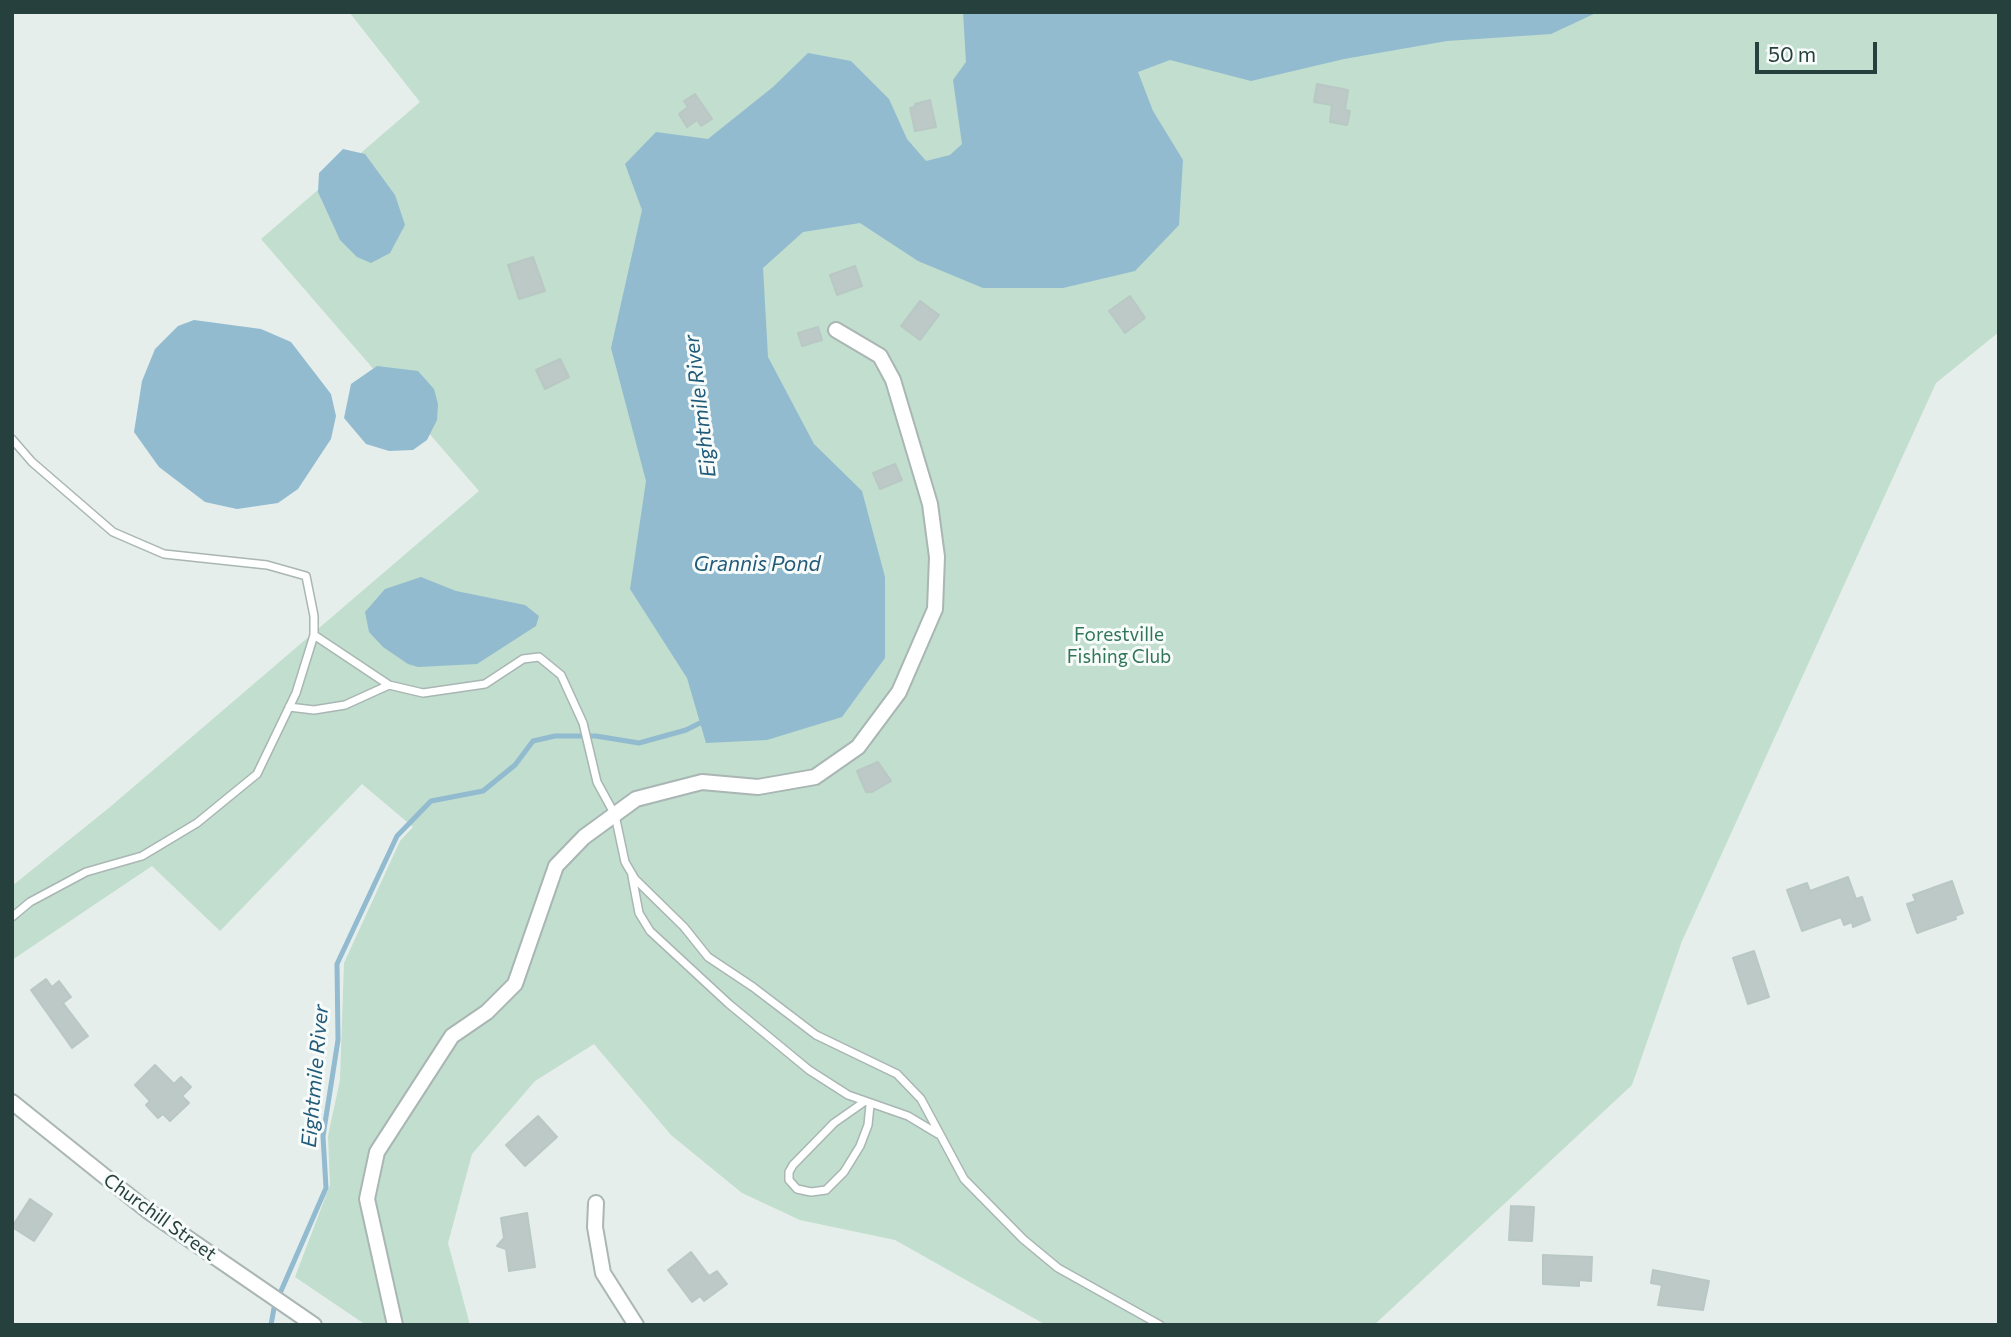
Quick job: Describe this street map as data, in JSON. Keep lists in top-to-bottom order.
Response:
{
  "streets": {
    "street": ["Churchill Street"]
  },
  "water": ["Eightmile River", "Grannis Pond"],
  "parks": ["Forestville Fishing Club"],
  "scale_bar": "50 m"
}
